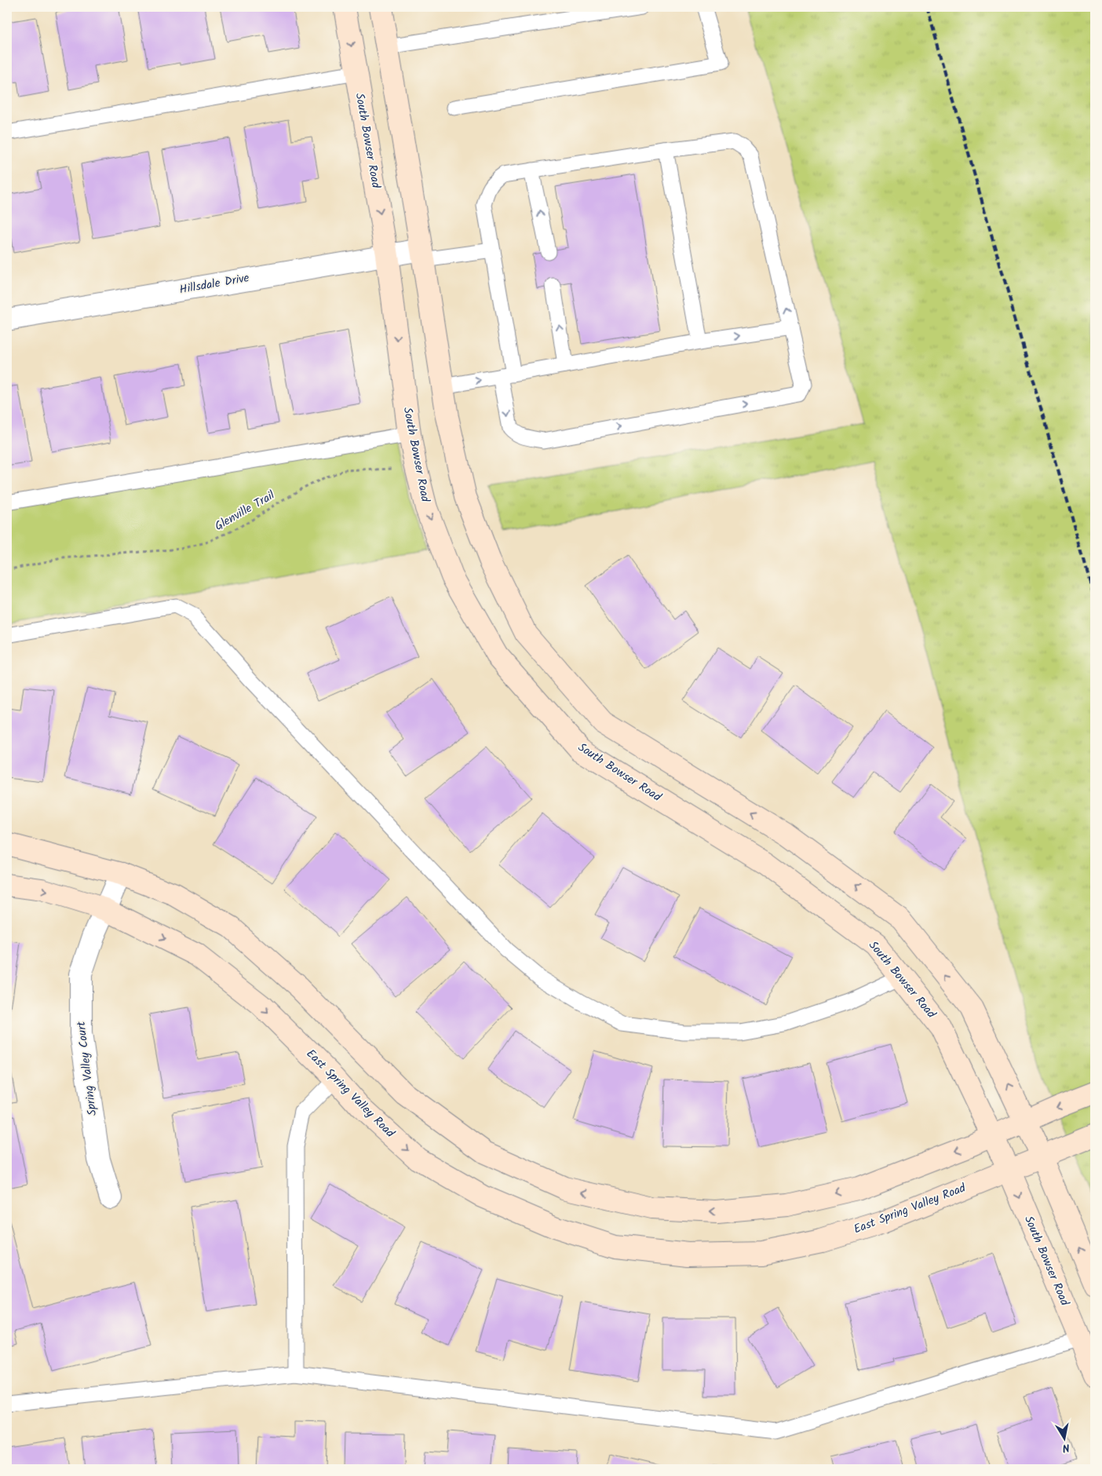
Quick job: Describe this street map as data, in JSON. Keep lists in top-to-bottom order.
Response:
{
  "streets": {
    "street": [
      "South Bowser Road",
      "Hillsdale Drive",
      "Spring Valley Court",
      "East Spring Valley Road"
    ],
    "path": ["Glenville Trail"]
  },
  "crossings": [
    ["South Bowser Road", "Hillsdale Drive"],
    ["South Bowser Road", "East Spring Valley Road"],
    ["Spring Valley Court", "East Spring Valley Road"]
  ],
  "north": "bottom"
}
